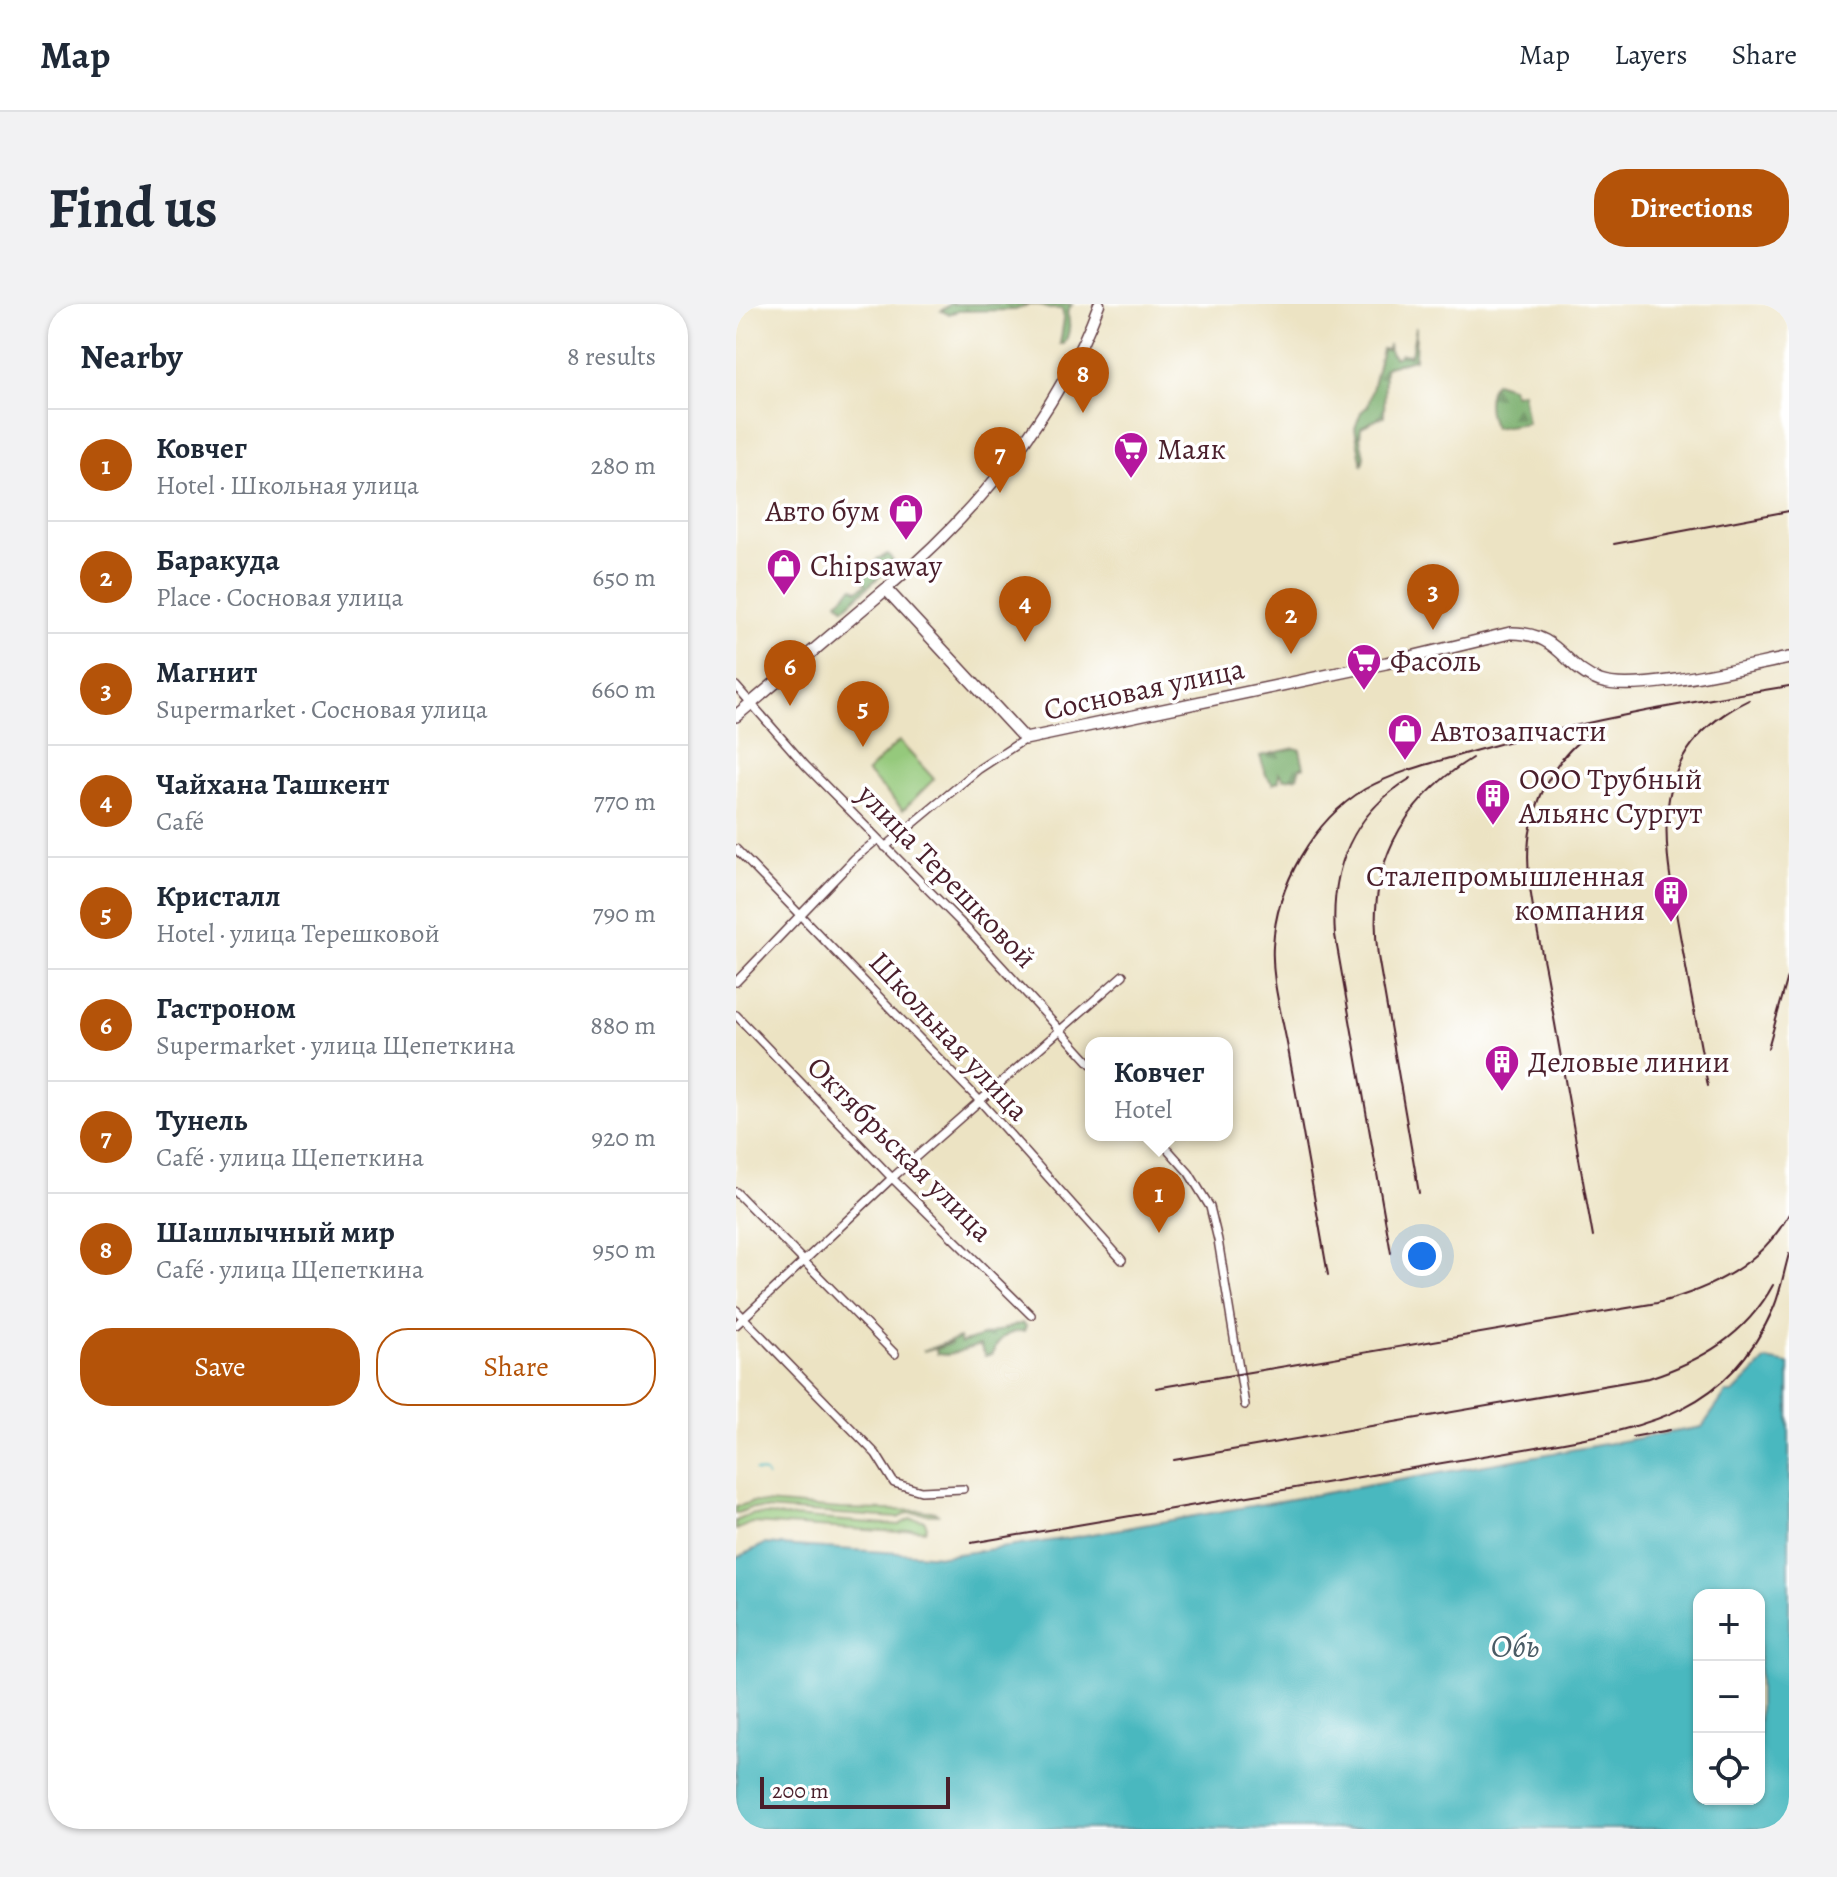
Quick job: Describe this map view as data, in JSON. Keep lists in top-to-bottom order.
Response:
{
  "streets": {
    "main road": ["Сосновая улица"],
    "street": ["улица Терешковой", "Школьная улица", "Октябрьская улица"]
  },
  "water": ["Обь"],
  "places": {
    "supermarket": ["Маяк", "Фасоль"],
    "shop": ["Авто бум", "Chipsaway", "Автозапчасти"],
    "building": ["ООО Трубный Альянс Сургут", "Сталепромышленная компания", "Деловые линии"]
  },
  "scale_bar": "200 m",
  "page": {
    "header": "Map",
    "nav": ["Map", "Layers", "Share"],
    "buttons": [
      "Directions",
      ["Save", "Share"]
    ],
    "title": "Find us",
    "heading": ["Nearby", "8 results"],
    "pins": [
      "8",
      "7",
      "3",
      "4",
      "2",
      "6",
      "5",
      "1"
    ],
    "list": [
      {
        "mark": "1",
        "name": "Ковчег",
        "note": "Hotel · Школьная улица",
        "value": "280 m"
      },
      {
        "mark": "2",
        "name": "Баракуда",
        "note": "Place · Сосновая улица",
        "value": "650 m"
      },
      {
        "mark": "3",
        "name": "Магнит",
        "note": "Supermarket · Сосновая улица",
        "value": "660 m"
      },
      {
        "mark": "4",
        "name": "Чайхана Ташкент",
        "note": "Café",
        "value": "770 m"
      },
      {
        "mark": "5",
        "name": "Кристалл",
        "note": "Hotel · улица Терешковой",
        "value": "790 m"
      },
      {
        "mark": "6",
        "name": "Гастроном",
        "note": "Supermarket · улица Щепеткина",
        "value": "880 m"
      },
      {
        "mark": "7",
        "name": "Тунель",
        "note": "Café · улица Щепеткина",
        "value": "920 m"
      },
      {
        "mark": "8",
        "name": "Шашлычный мир",
        "note": "Café · улица Щепеткина",
        "value": "950 m"
      }
    ],
    "popup": ["Ковчег", "Hotel"],
    "map_buttons": ["+", "−"],
    "scale": "200 m"
  }
}
